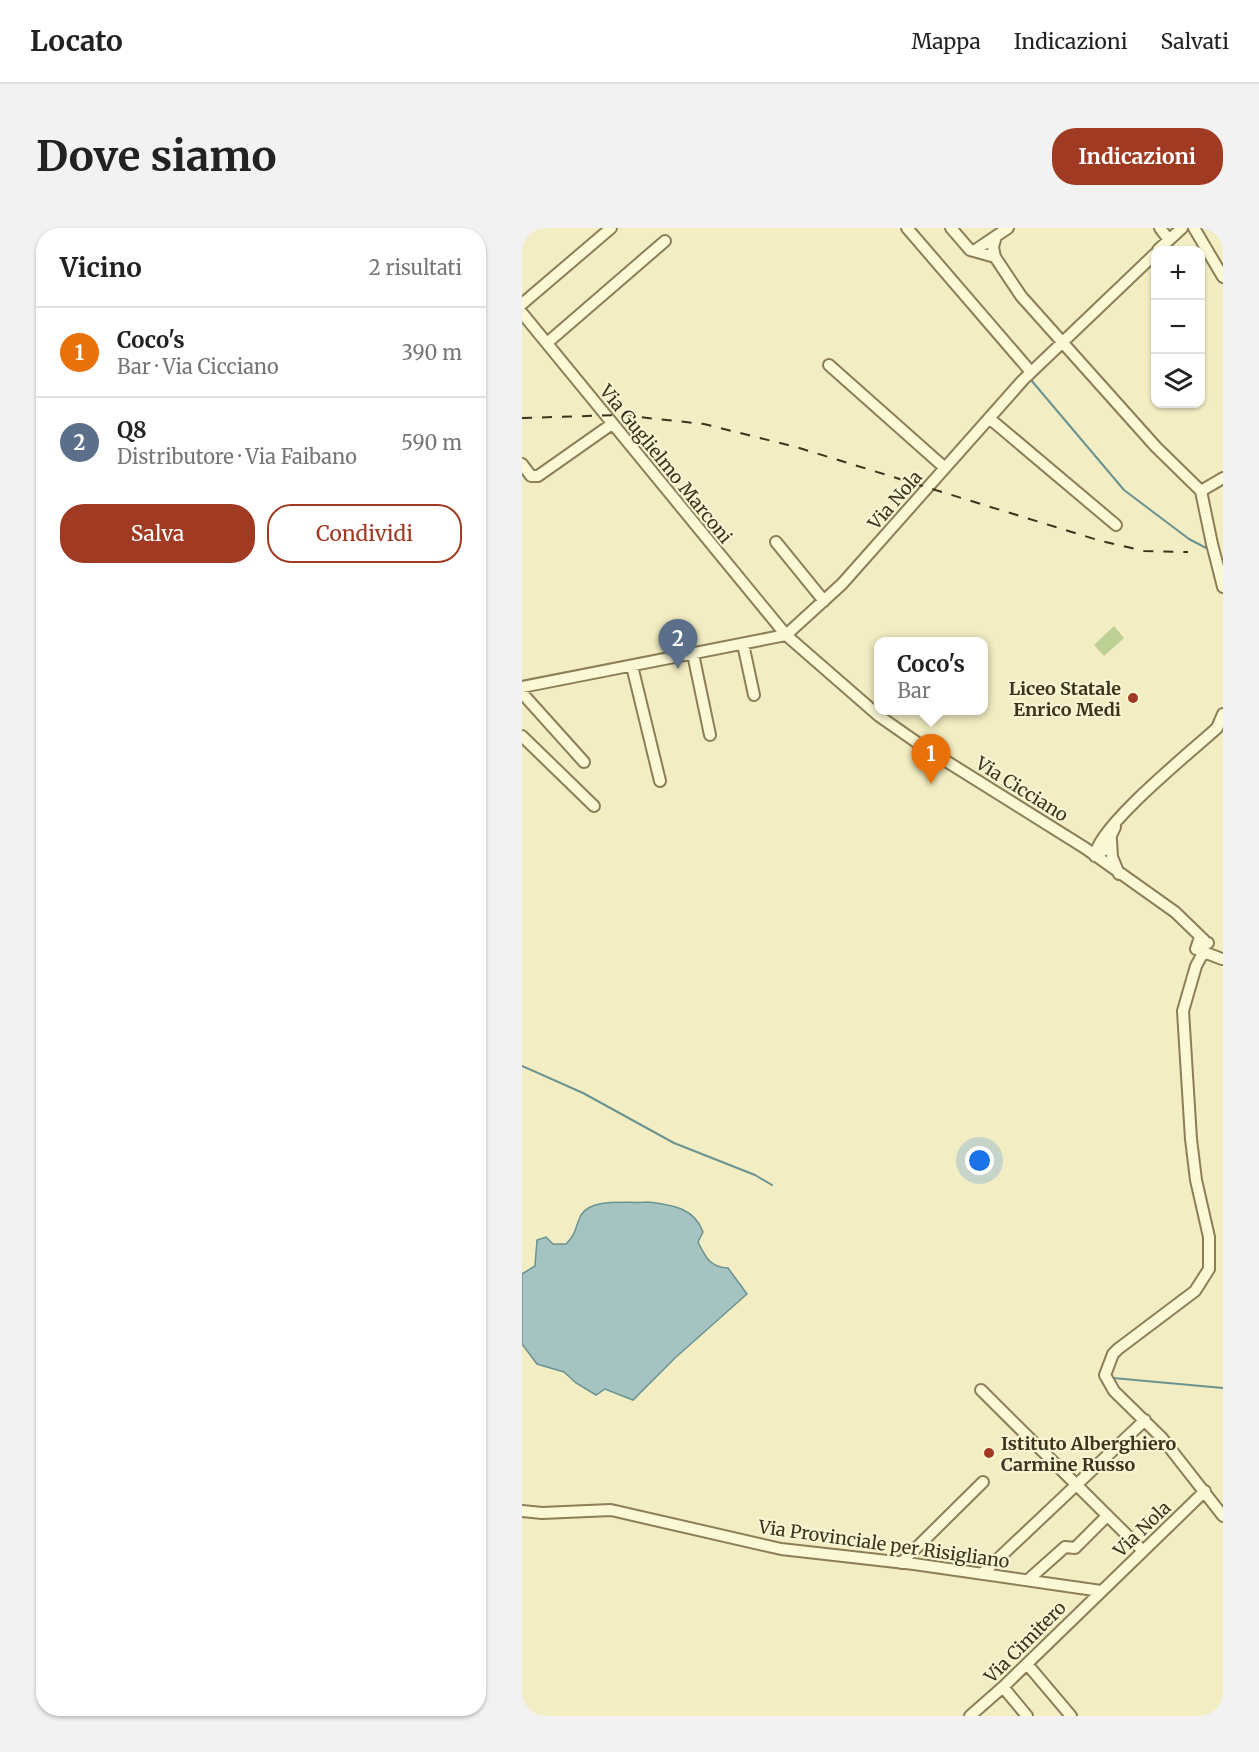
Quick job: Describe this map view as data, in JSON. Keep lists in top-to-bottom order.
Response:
{
  "streets": {
    "street": [
      "Via Guglielmo Marconi",
      "Via Nola",
      "Via Cicciano",
      "Via Provinciale per Risigliano",
      "Via Cimitero"
    ]
  },
  "crossings": [
    ["Via Guglielmo Marconi", "Via Nola"],
    ["Via Guglielmo Marconi", "Via Cicciano"],
    ["Via Nola", "Via Cicciano"],
    ["Via Nola", "Via Provinciale per Risigliano"],
    ["Via Nola", "Via Cimitero"],
    ["Via Provinciale per Risigliano", "Via Cimitero"]
  ],
  "places": ["Liceo Statale Enrico Medi", "Istituto Alberghiero Carmine Russo"],
  "page": {
    "header": "Locato",
    "nav": ["Mappa", "Indicazioni", "Salvati"],
    "buttons": [
      "Indicazioni",
      ["Salva", "Condividi"]
    ],
    "title": "Dove siamo",
    "heading": ["Vicino", "2 risultati"],
    "map_buttons": ["+", "−"],
    "list": [
      {
        "mark": "1",
        "name": "Coco's",
        "note": "Bar · Via Cicciano",
        "value": "390 m"
      },
      {
        "mark": "2",
        "name": "Q8",
        "note": "Distributore · Via Faibano",
        "value": "590 m"
      }
    ],
    "pins": ["2", "1"],
    "popup": ["Coco's", "Bar"]
  }
}
